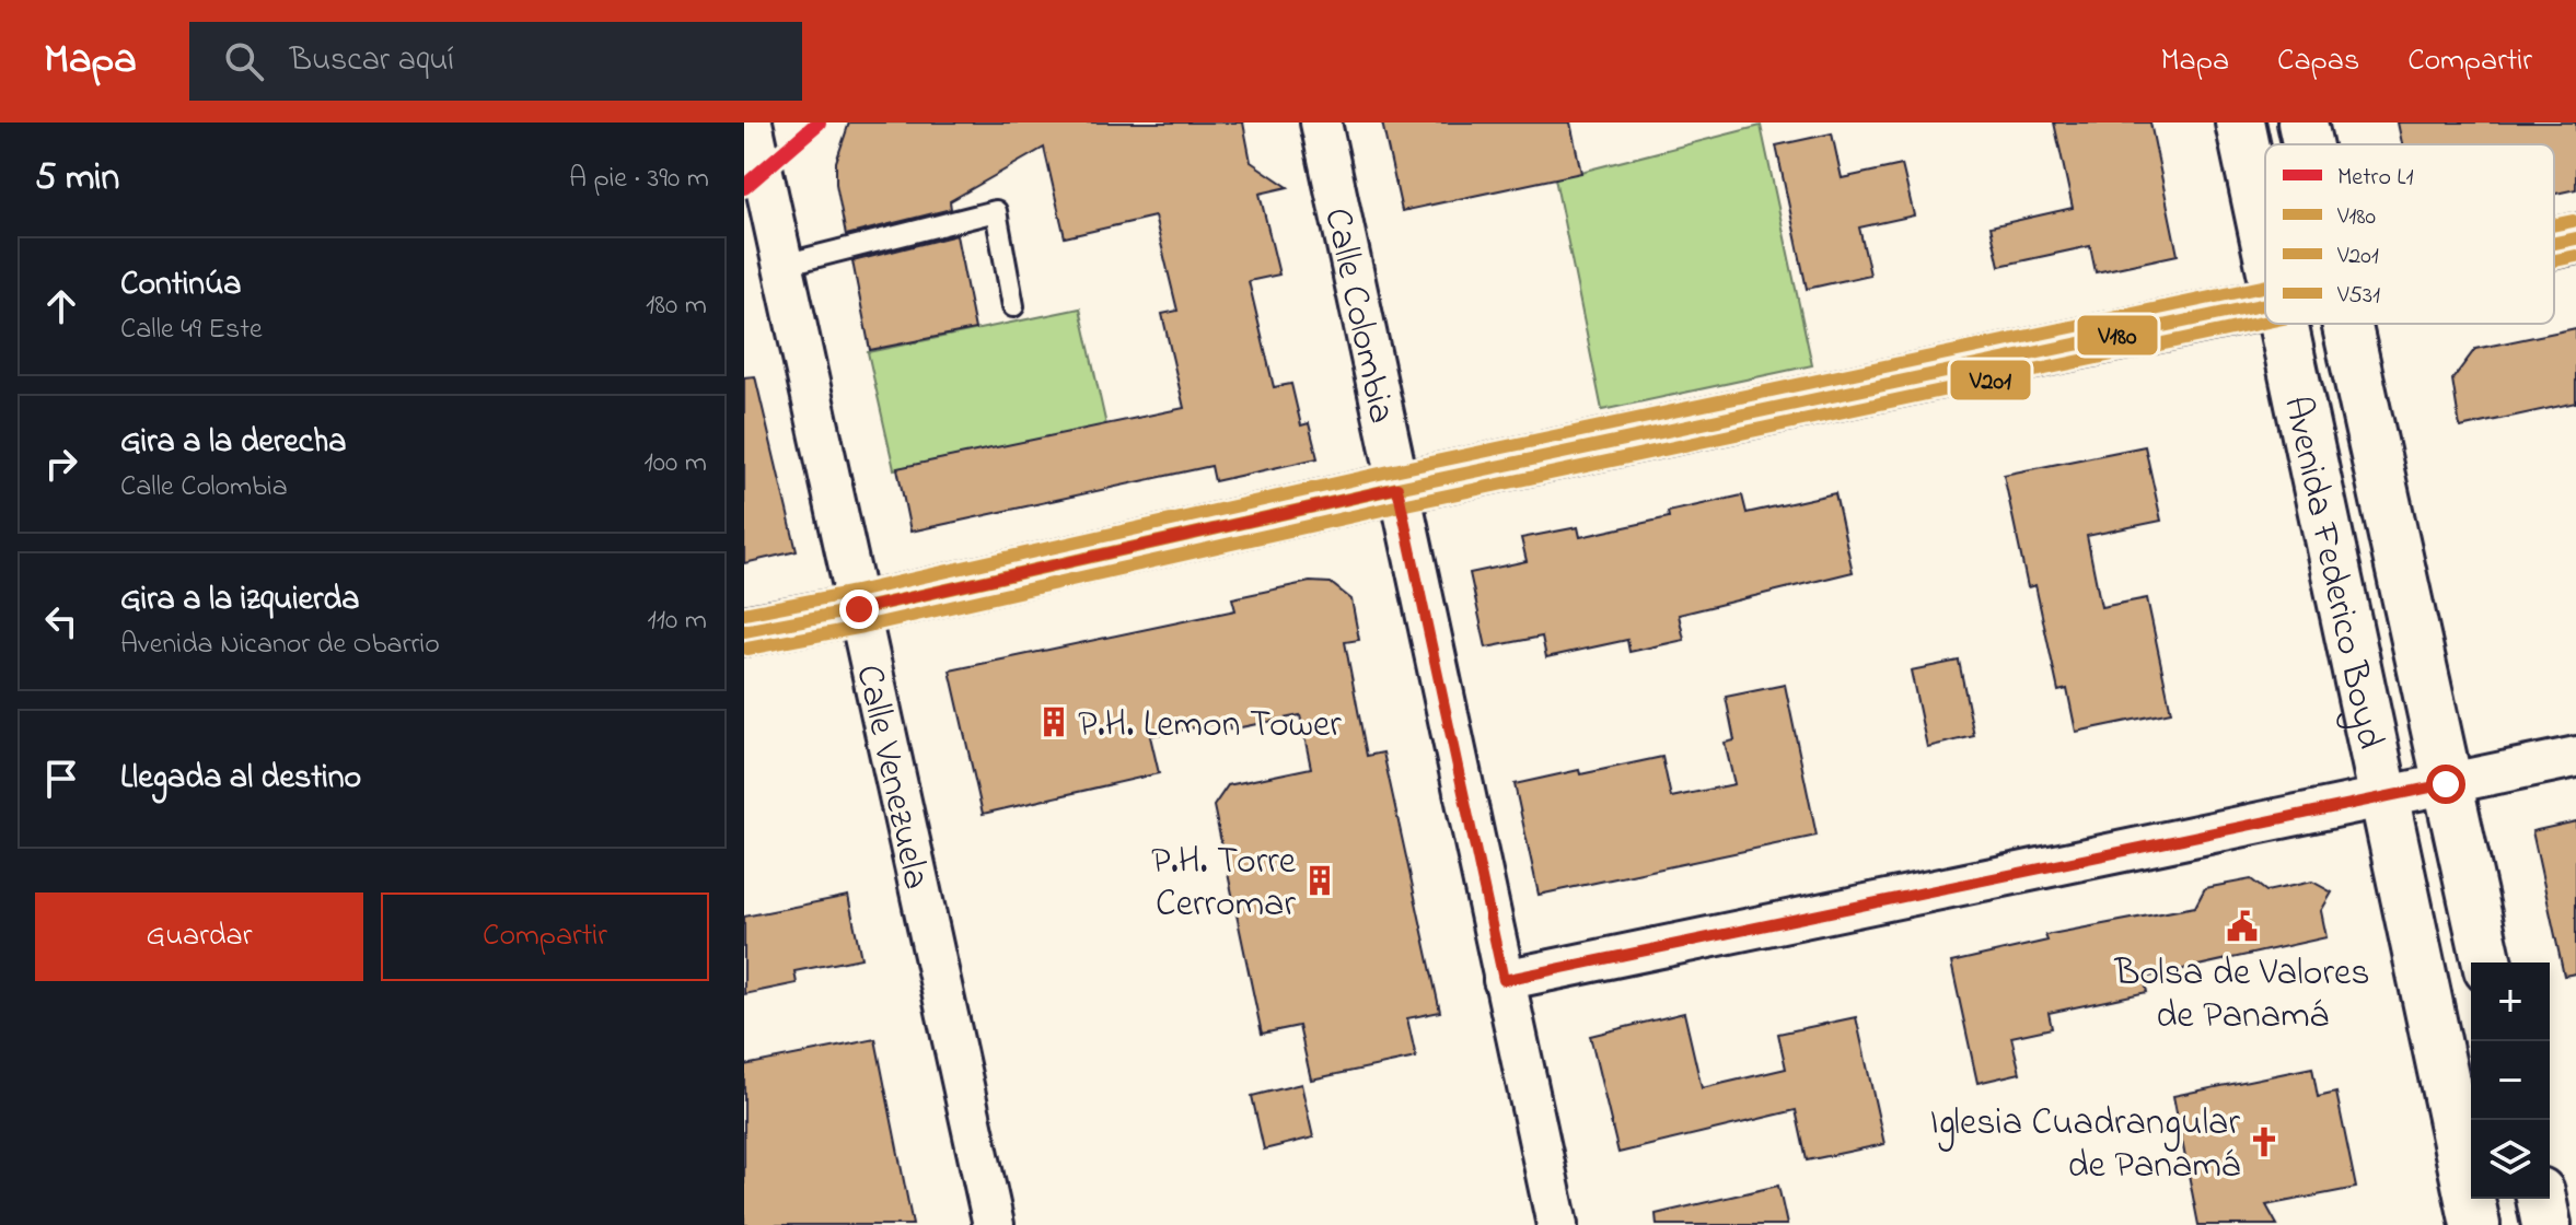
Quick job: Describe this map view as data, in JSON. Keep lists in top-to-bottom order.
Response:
{
  "streets": {
    "main road": ["Avenida Federico Boyd"],
    "street": ["Calle Colombia", "Calle Venezuela"]
  },
  "places": {
    "building": ["P.H. Lemon Tower", "P.H. Torre Cerromar"],
    "public building": ["Bolsa de Valores de Panamá"],
    "church": ["Iglesia Cuadrangular de Panamá"]
  },
  "lines": [
    "metro line L1",
    "transit line V531",
    "transit line V180",
    "transit line V201"
  ],
  "legend": [
    "Metro L1",
    "V180",
    "V201",
    "V531"
  ],
  "page": {
    "header": "Mapa",
    "search": "Buscar aquí",
    "nav": ["Mapa", "Capas", "Compartir"],
    "heading": ["5 min", "A pie · 390 m"],
    "list": [
      ["Continúa", "Calle 49 Este", "180 m"],
      ["Gira a la derecha", "Calle Colombia", "100 m"],
      ["Gira a la izquierda", "Avenida Nicanor de Obarrio", "110 m"],
      "Llegada al destino"
    ],
    "buttons": ["Guardar", "Compartir"],
    "map_buttons": ["+", "−"]
  }
}
